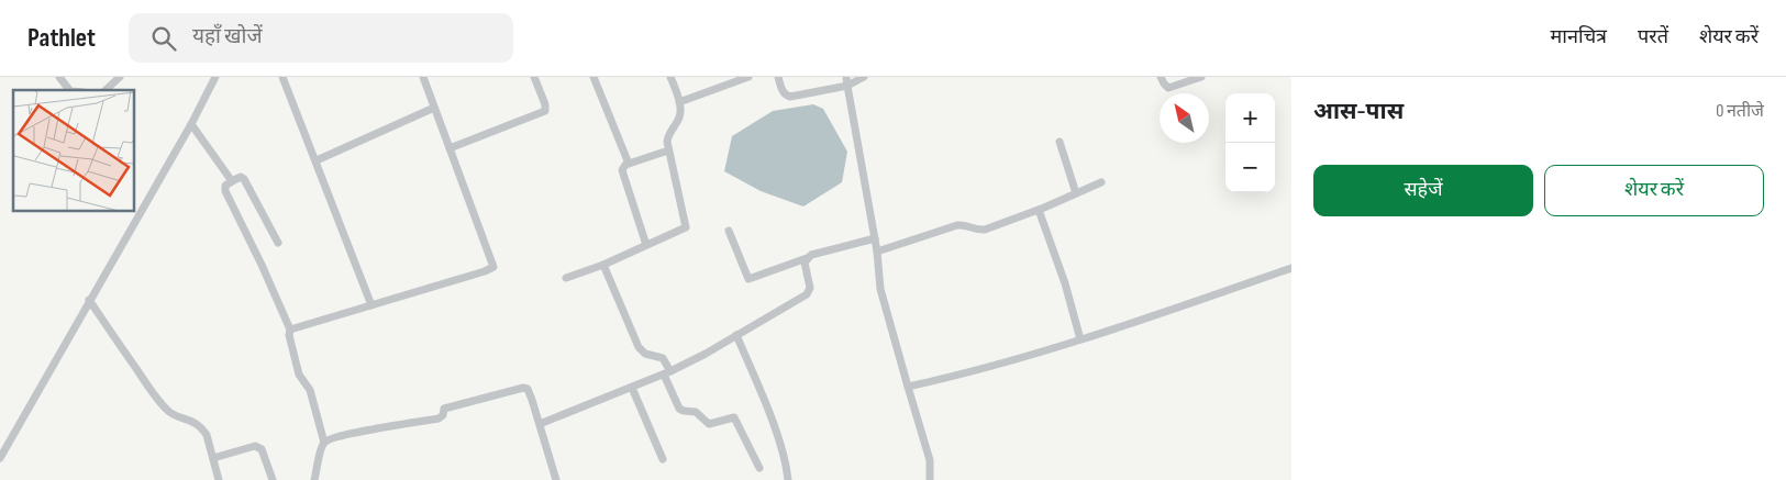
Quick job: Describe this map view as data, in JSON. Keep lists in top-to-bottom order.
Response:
{
  "north": "top left",
  "page": {
    "header": "Pathlet",
    "search": "यहाँ खोजें",
    "nav": ["मानचित्र", "परतें", "शेयर करें"],
    "heading": ["आस-पास", "0 नतीजे"],
    "map_buttons": ["+", "−"],
    "buttons": ["सहेजें", "शेयर करें"]
  }
}
